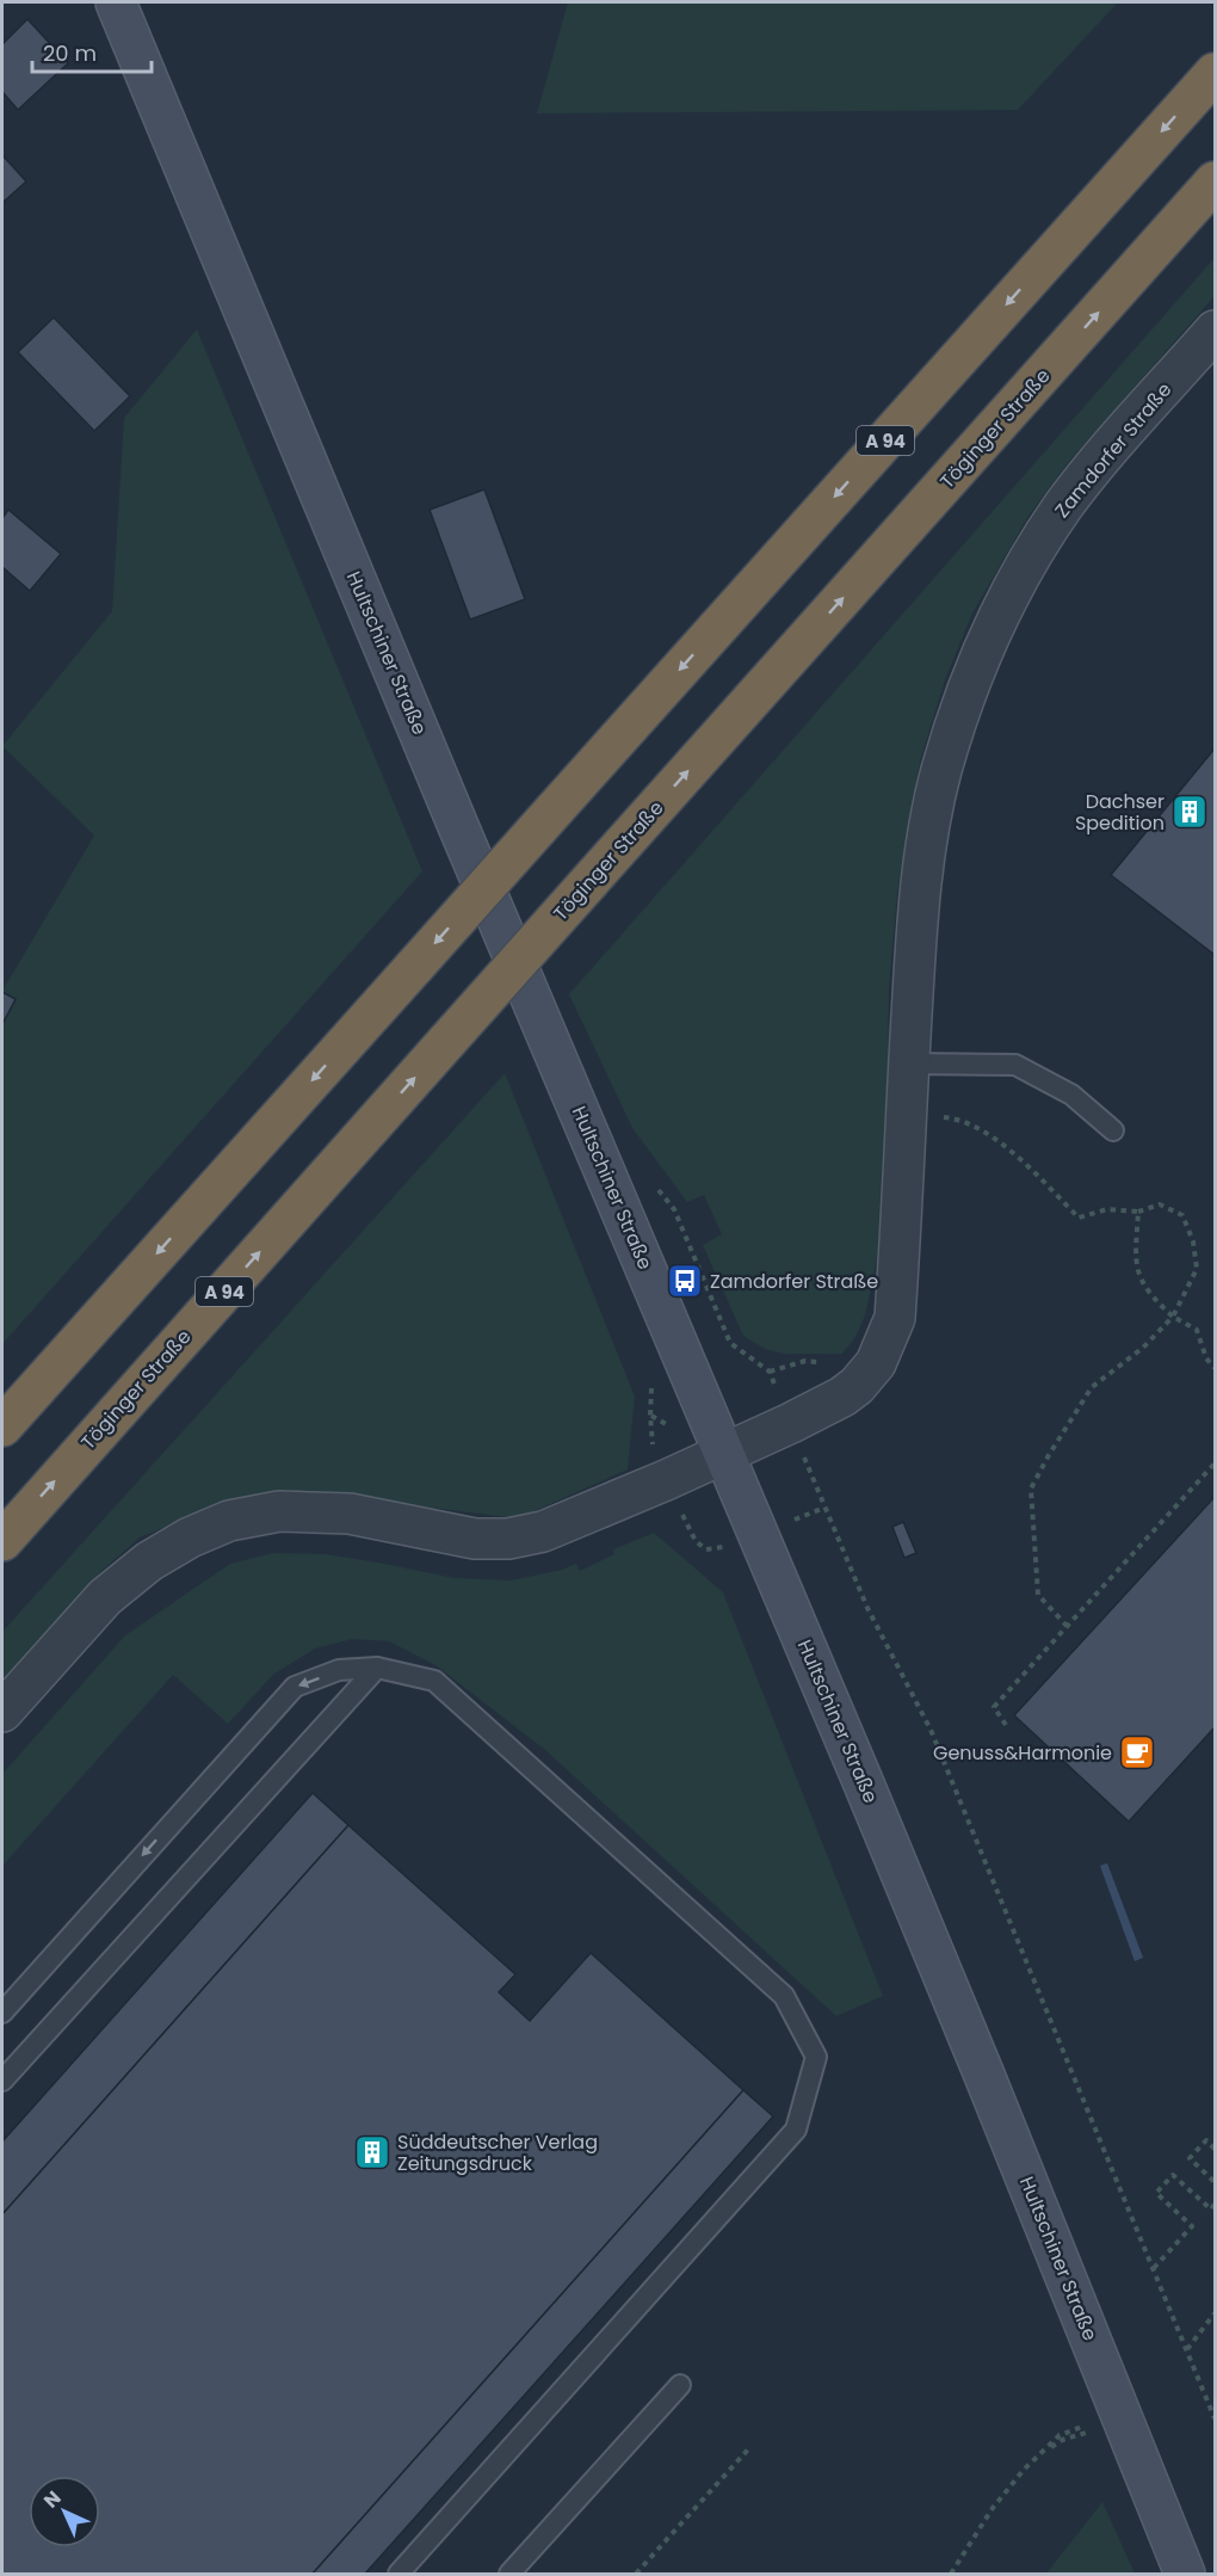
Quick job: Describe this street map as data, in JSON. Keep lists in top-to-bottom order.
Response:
{
  "streets": {
    "highway": ["Töginger Straße", "A 94"],
    "main road": ["Hultschiner Straße"],
    "street": ["Zamdorfer Straße"]
  },
  "crossings": [
    ["Zamdorfer Straße", "Hultschiner Straße"]
  ],
  "places": {
    "building": ["Dachser Spedition", "Süddeutscher Verlag Zeitungsdruck"],
    "bus stop": ["Zamdorfer Straße"],
    "cafe": ["Genuss&Harmonie"]
  },
  "scale_bar": "20 m",
  "north": "top left"
}
